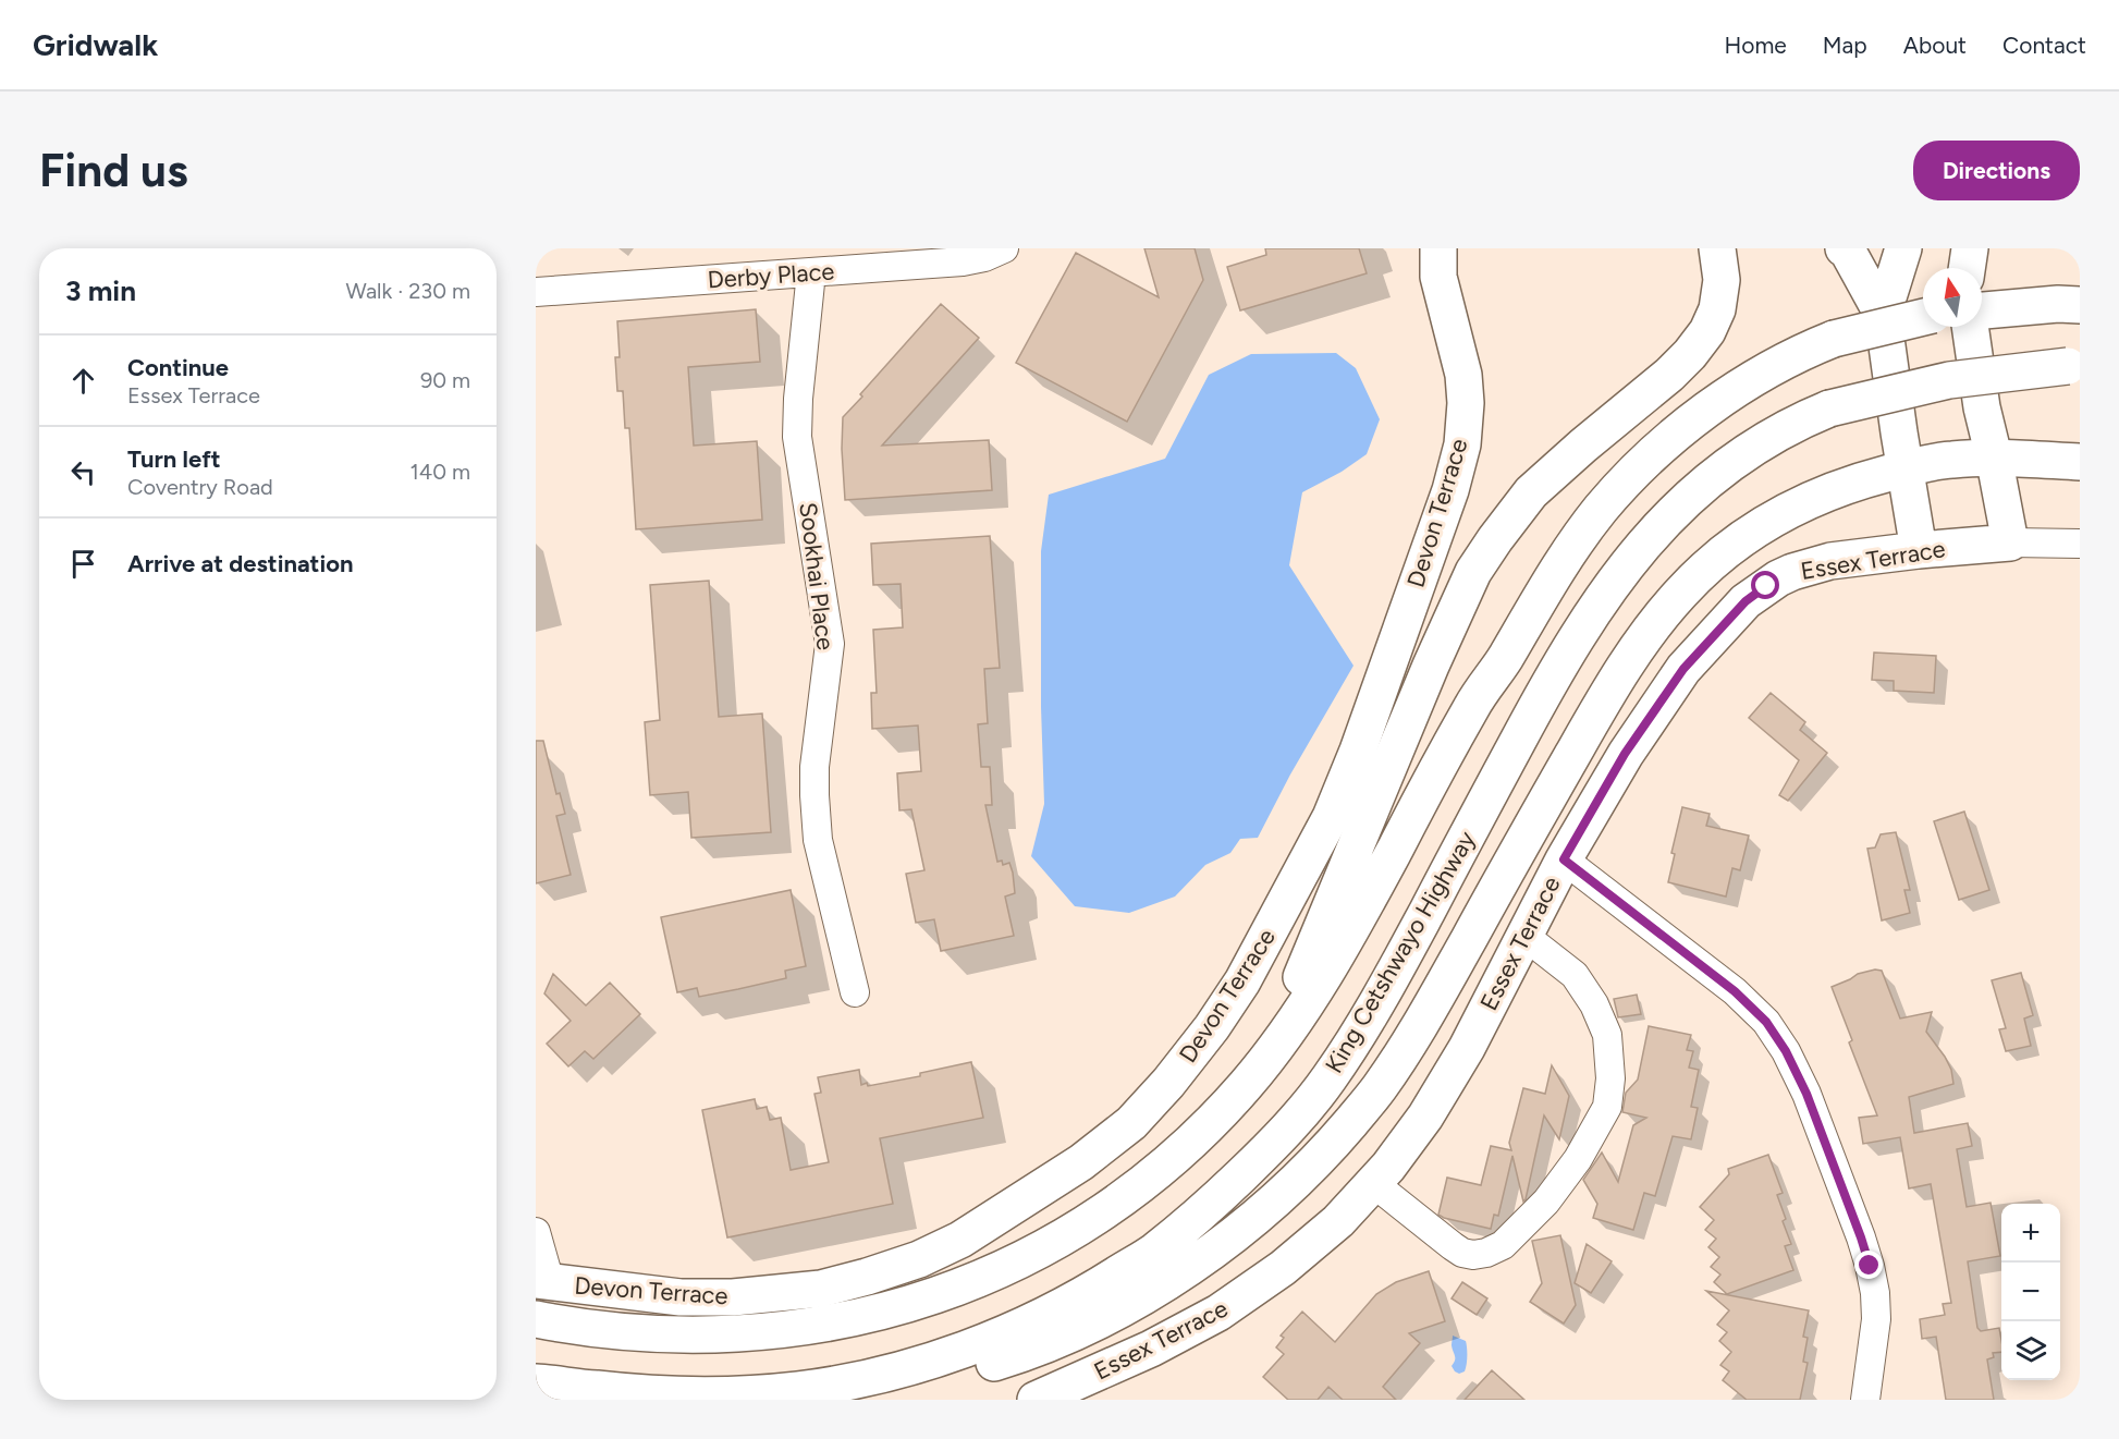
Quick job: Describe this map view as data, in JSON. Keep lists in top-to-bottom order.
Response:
{
  "streets": {
    "main road": ["Devon Terrace", "Essex Terrace", "King Cetshwayo Highway"],
    "street": ["Derby Place", "Sookhai Place"]
  },
  "crossings": [
    ["Derby Place", "Sookhai Place"]
  ],
  "north": "top",
  "page": {
    "header": "Gridwalk",
    "nav": [
      "Home",
      "Map",
      "About",
      "Contact"
    ],
    "buttons": "Directions",
    "title": "Find us",
    "heading": ["3 min", "Walk · 230 m"],
    "list": [
      ["Continue", "Essex Terrace", "90 m"],
      ["Turn left", "Coventry Road", "140 m"],
      "Arrive at destination"
    ],
    "map_buttons": ["+", "−"]
  }
}
